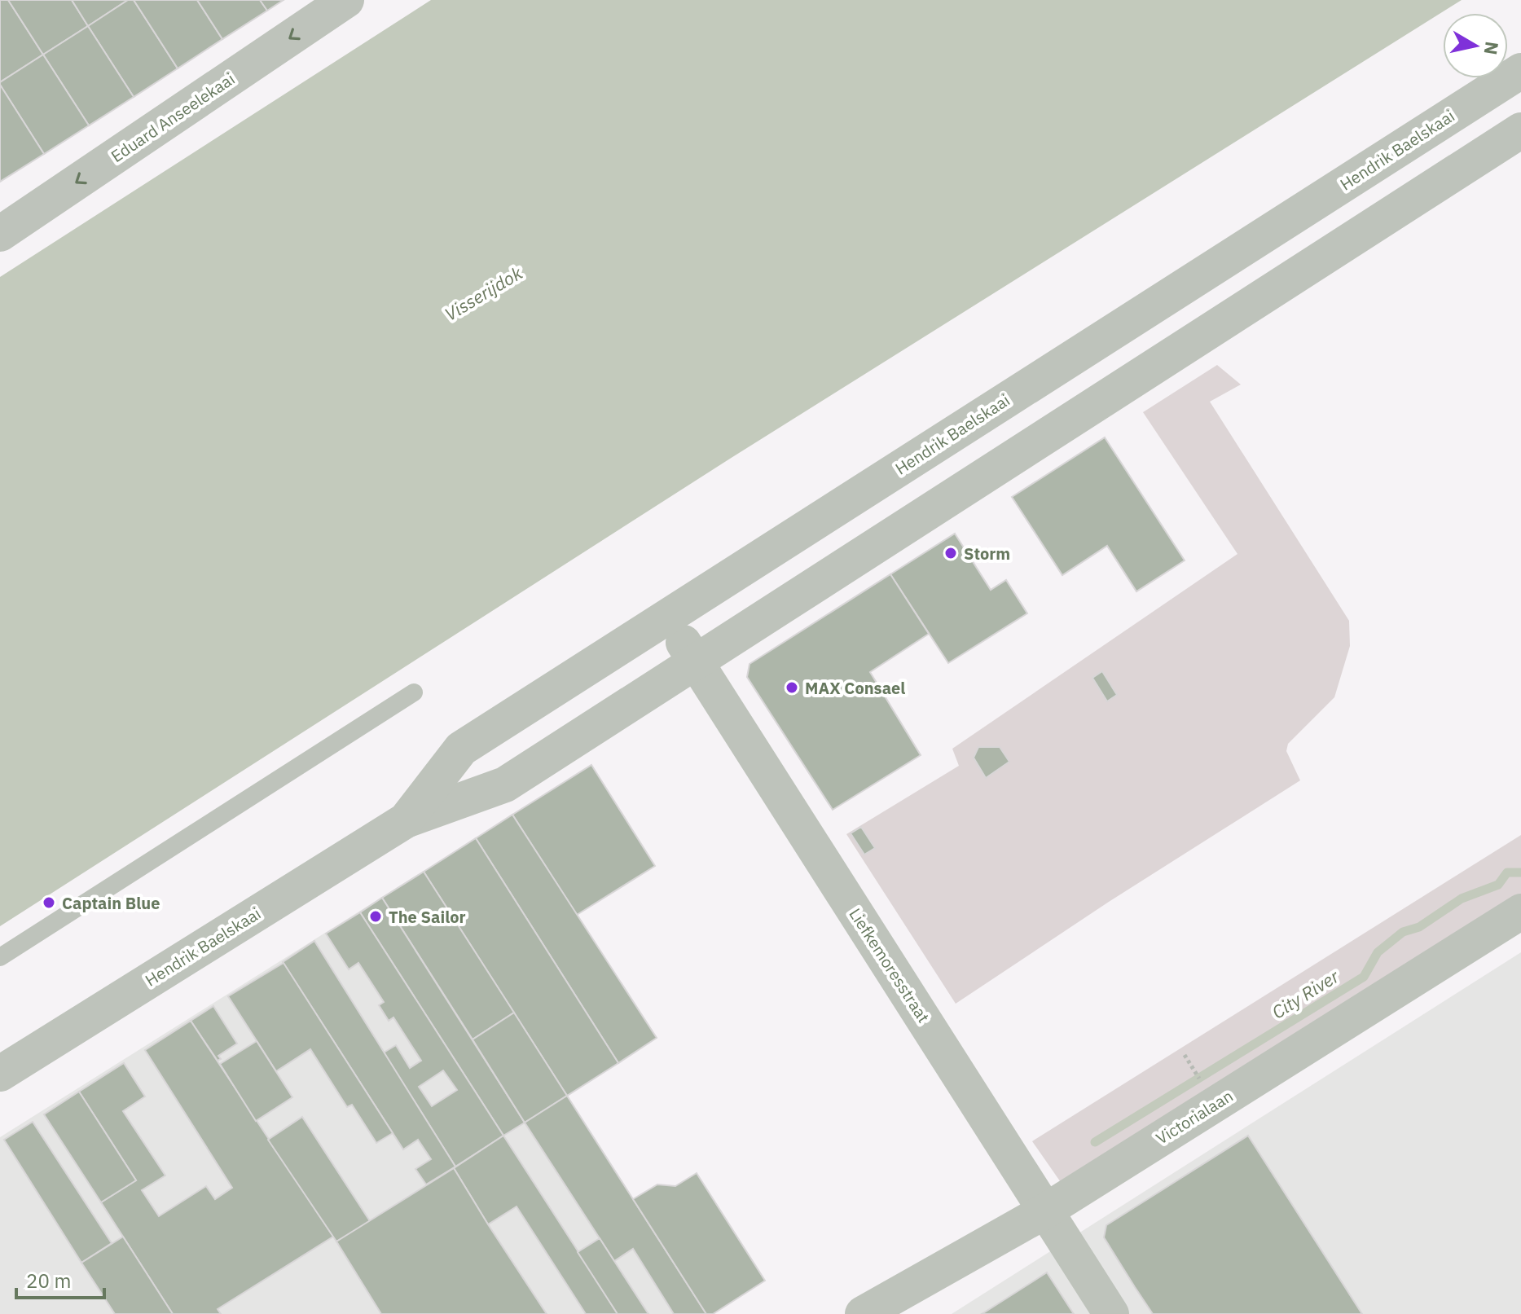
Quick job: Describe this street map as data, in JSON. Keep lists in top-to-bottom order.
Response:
{
  "streets": {
    "street": [
      "Eduard Anseelekaai",
      "Hendrik Baelskaai",
      "Liefkemoresstraat",
      "Victorialaan"
    ]
  },
  "crossings": [
    ["Hendrik Baelskaai", "Liefkemoresstraat"],
    ["Liefkemoresstraat", "Victorialaan"]
  ],
  "one_way": ["Eduard Anseelekaai"],
  "water": ["Visserijdok", "City River"],
  "places": [
    "Storm",
    "MAX Consael",
    "Captain Blue",
    "The Sailor"
  ],
  "scale_bar": "20 m",
  "north": "right"
}
